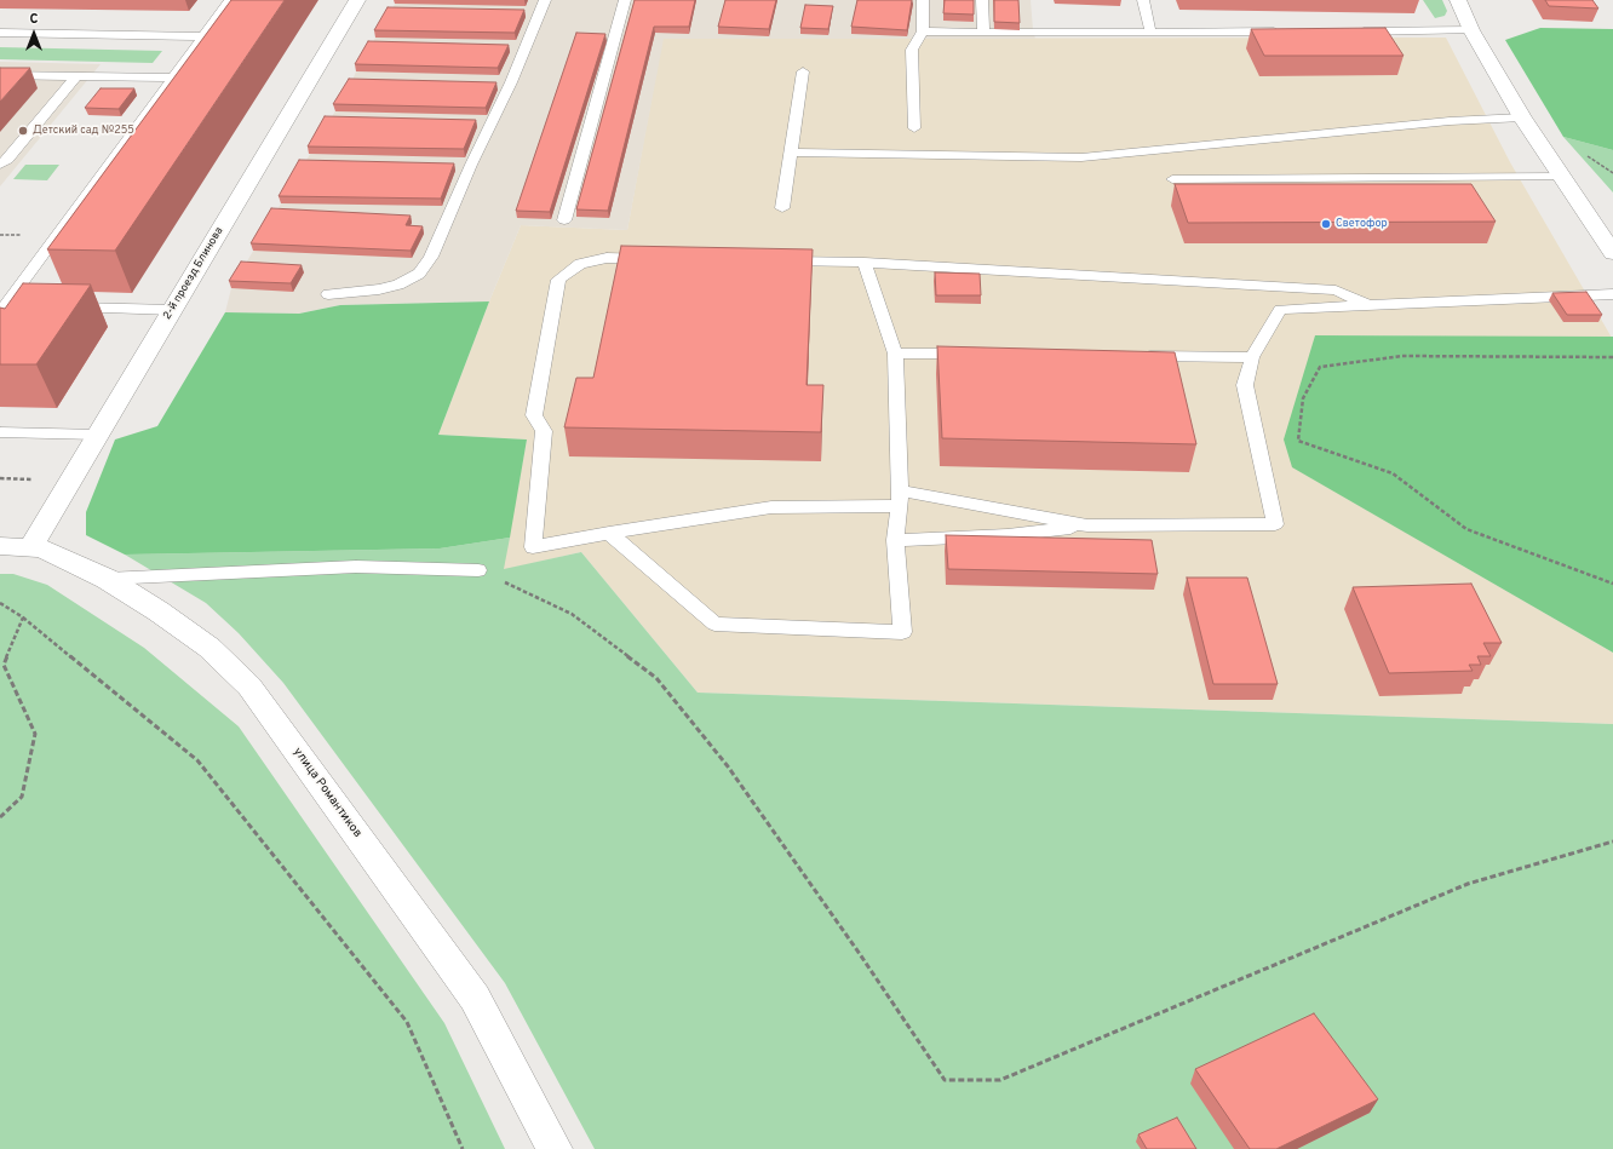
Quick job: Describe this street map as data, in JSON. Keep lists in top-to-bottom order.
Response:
{
  "streets": {
    "street": ["2-й проезд Блинова", "улица Романтиков"]
  },
  "crossings": [
    ["2-й проезд Блинова", "улица Романтиков"]
  ],
  "places": ["Детский сад №255", "Светофор"],
  "north": "top"
}
